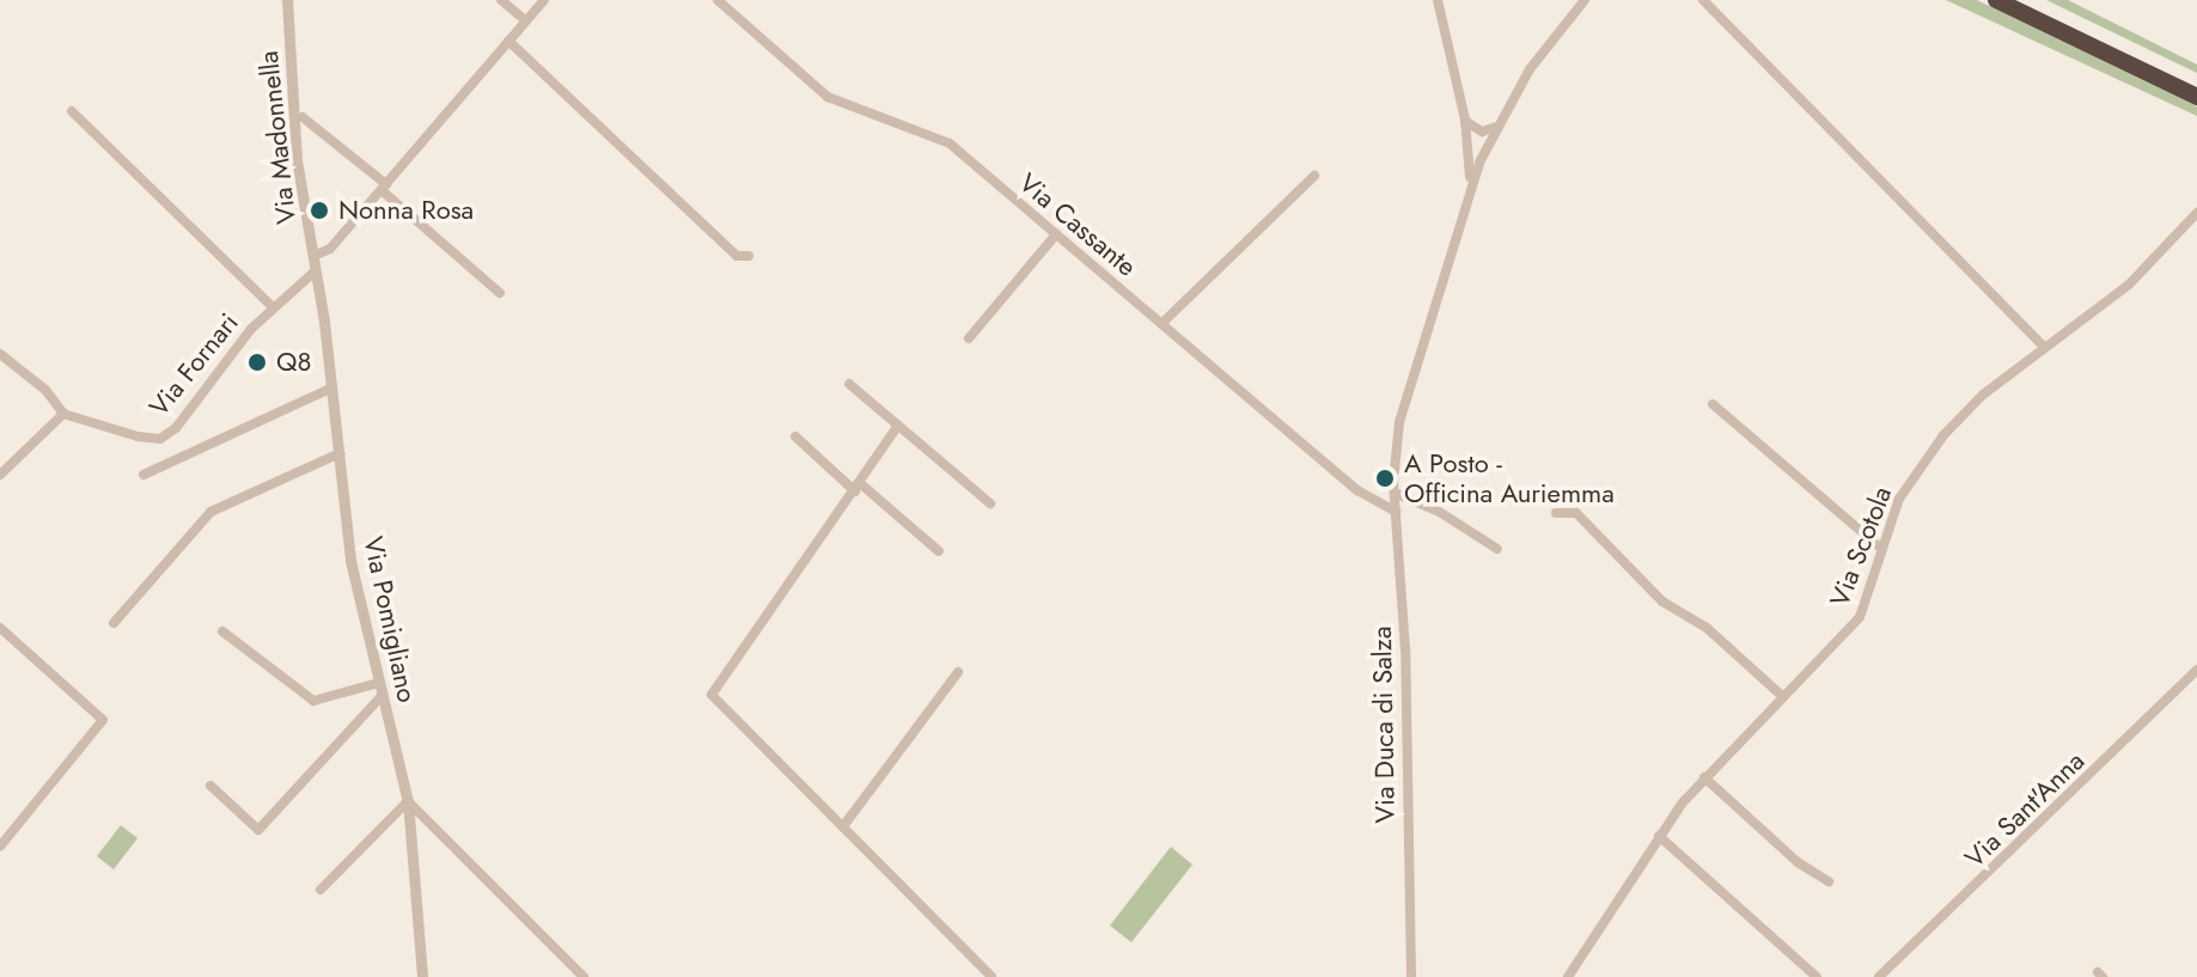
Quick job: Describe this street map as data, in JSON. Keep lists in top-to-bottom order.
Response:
{
  "streets": {
    "street": [
      "Via Madonnella",
      "Via Cassante",
      "Via Fornari",
      "Via Scotola",
      "Via Pomigliano",
      "Via Duca di Salza",
      "Via Sant'Anna"
    ]
  },
  "crossings": [
    ["Via Madonnella", "Via Fornari"],
    ["Via Madonnella", "Via Pomigliano"],
    ["Via Cassante", "Via Duca di Salza"],
    ["Via Fornari", "Via Pomigliano"]
  ],
  "places": ["Nonna Rosa", "Q8", "A Posto - Officina Auriemma"]
}
